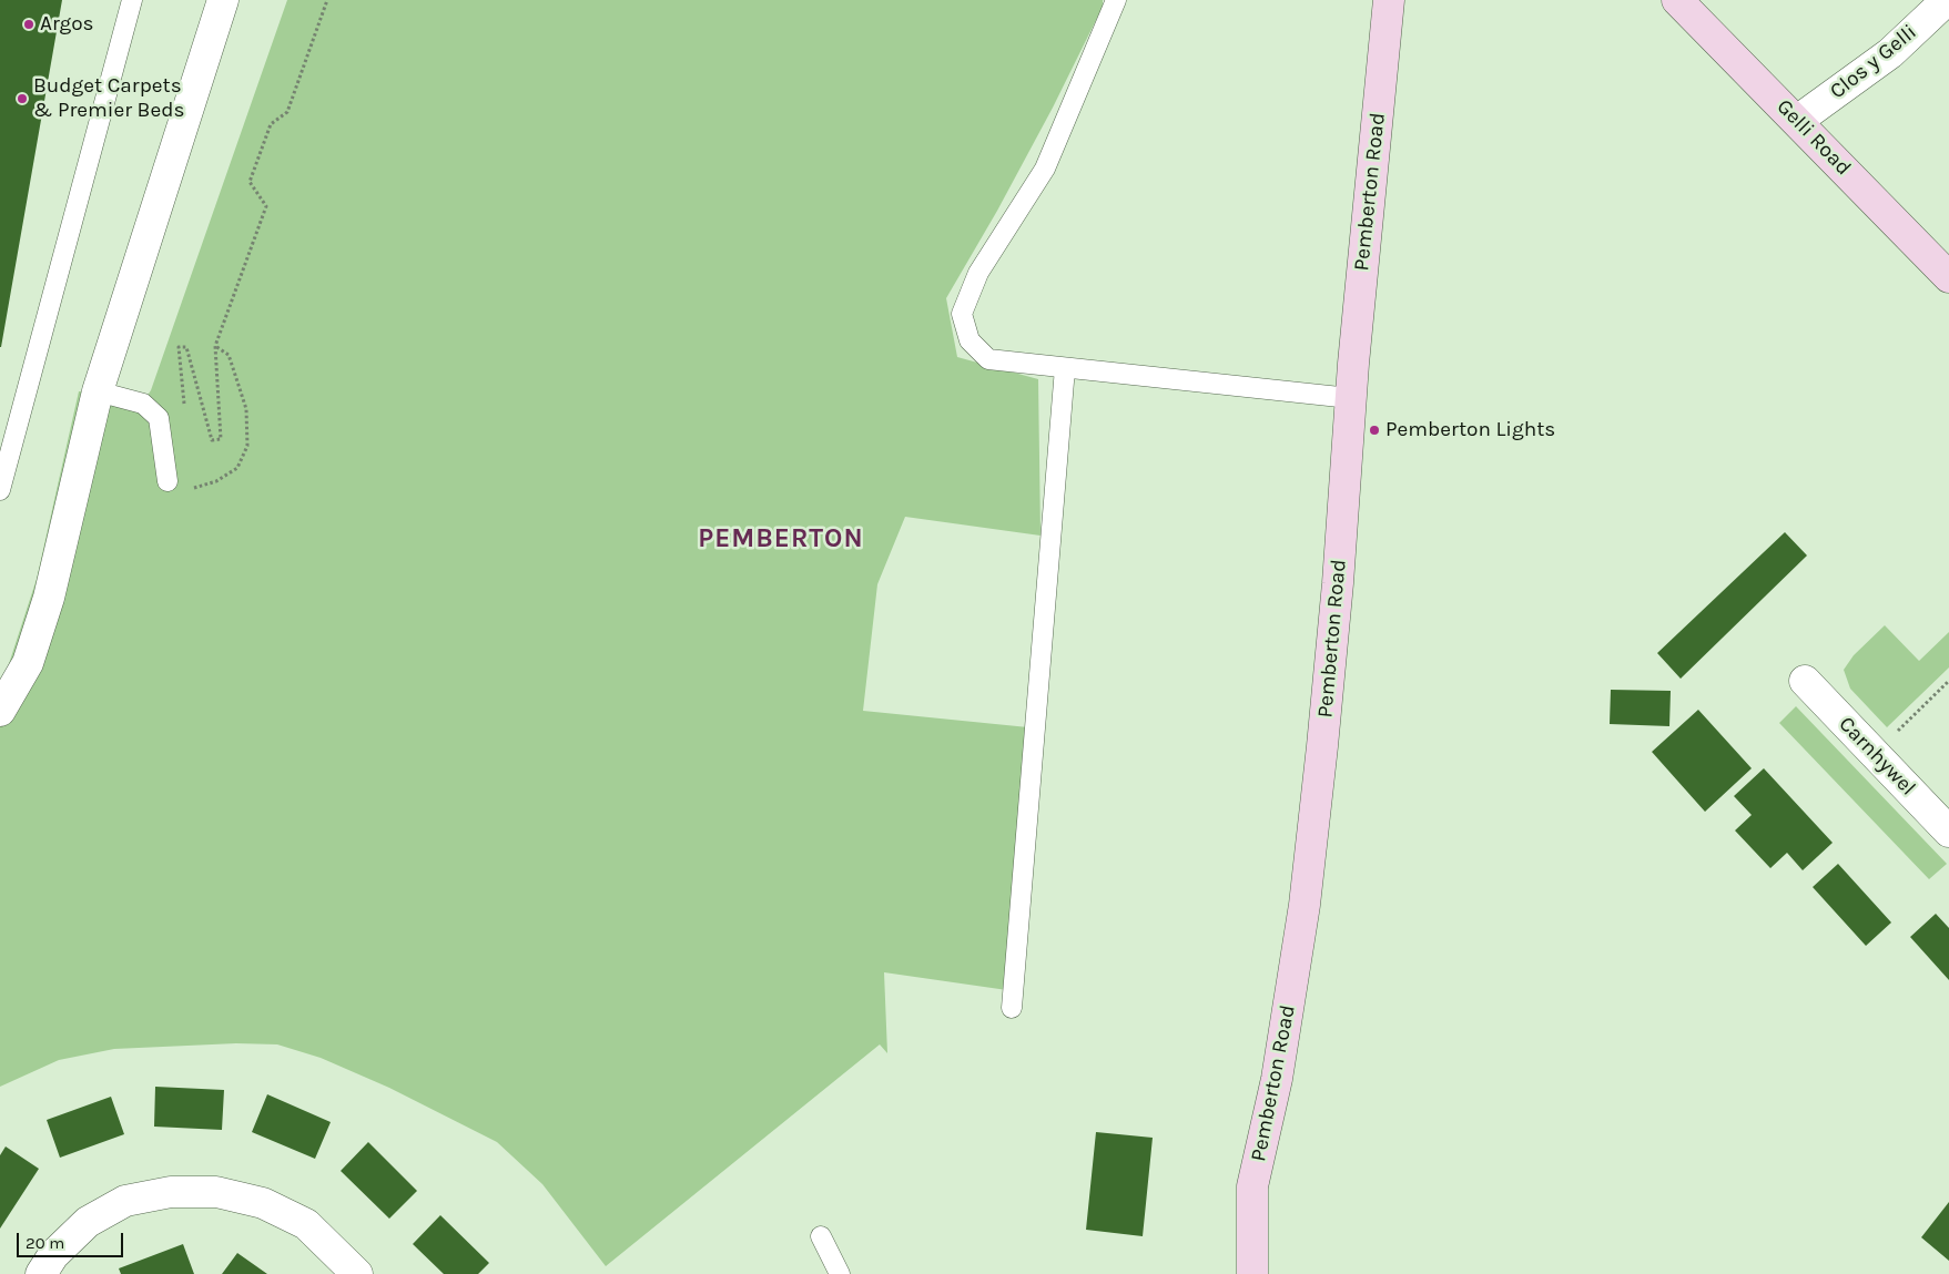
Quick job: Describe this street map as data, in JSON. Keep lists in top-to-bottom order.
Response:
{
  "streets": {
    "main road": ["Gelli Road", "Pemberton Road"],
    "street": ["Clos y Gelli", "Carnhywel"]
  },
  "crossings": [
    ["Clos y Gelli", "Gelli Road"]
  ],
  "districts": ["PEMBERTON"],
  "places": ["Argos", "Budget Carpets & Premier Beds", "Pemberton Lights"],
  "scale_bar": "20 m"
}
